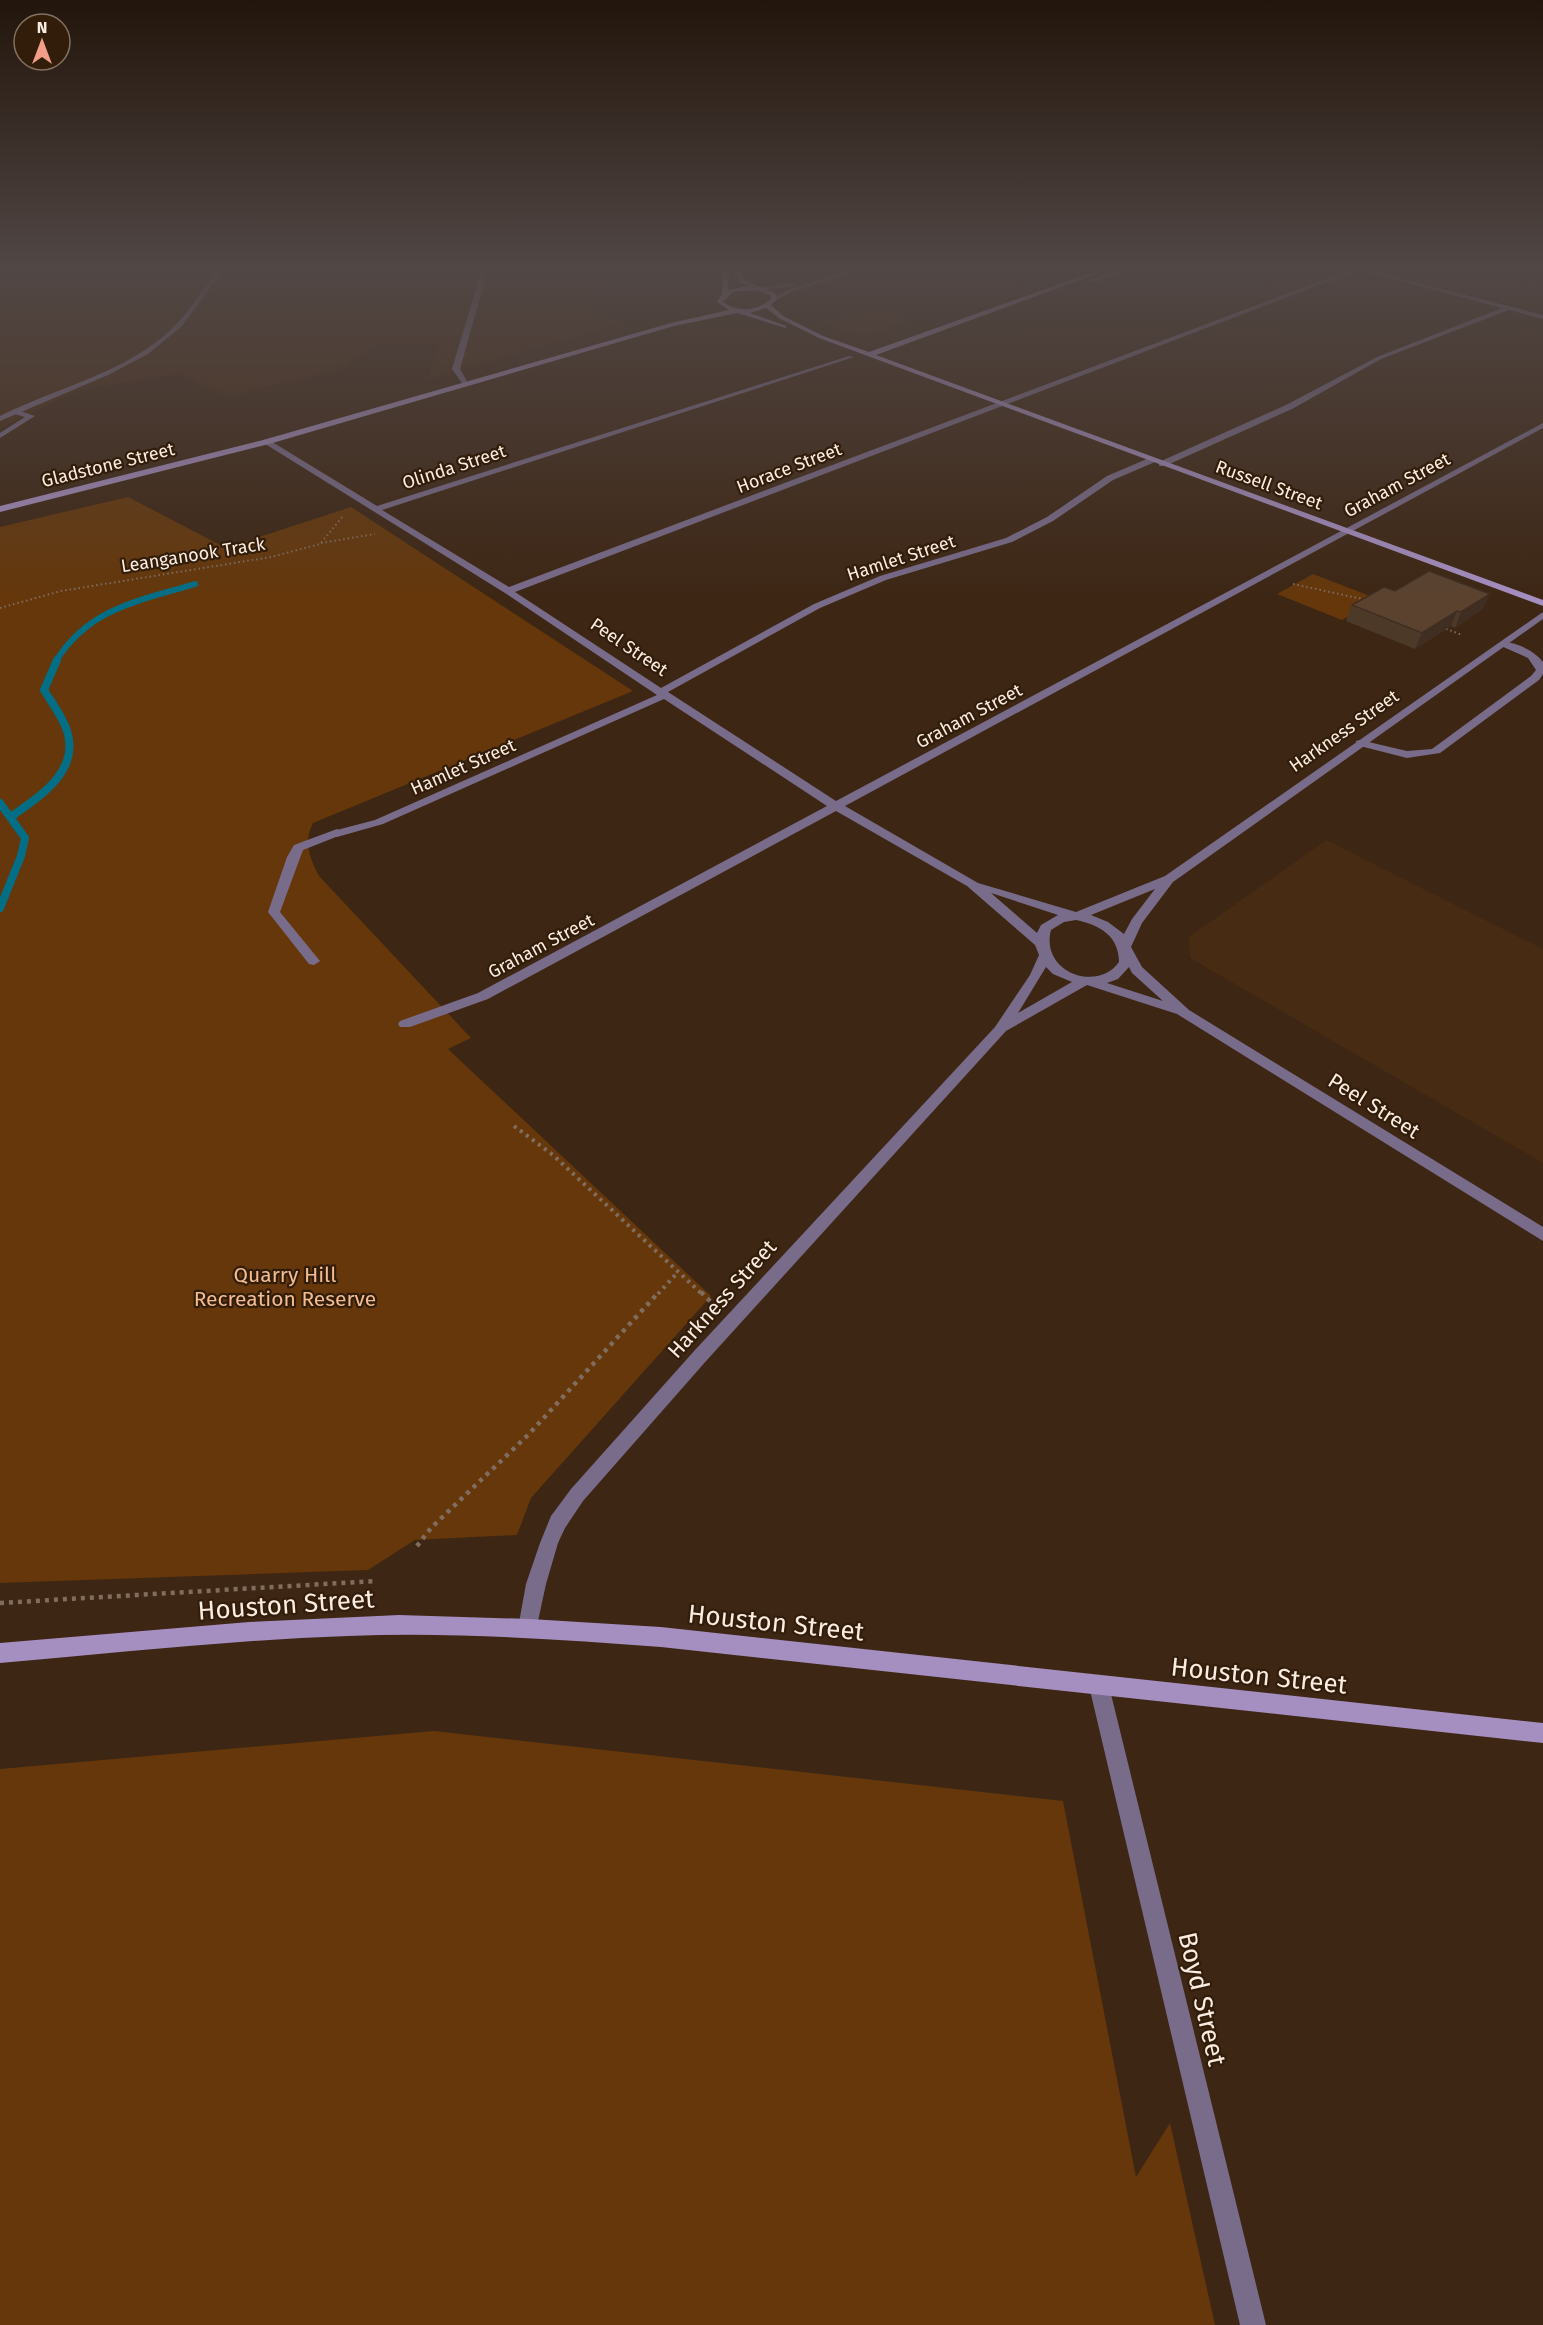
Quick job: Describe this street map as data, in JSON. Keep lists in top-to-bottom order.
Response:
{
  "streets": {
    "main road": ["Gladstone Street", "Russell Street", "Houston Street"],
    "street": [
      "Olinda Street",
      "Horace Street",
      "Graham Street",
      "Hamlet Street",
      "Peel Street",
      "Harkness Street",
      "Boyd Street"
    ],
    "path": ["Leanganook Track"]
  },
  "crossings": [
    ["Gladstone Street", "Peel Street"],
    ["Olinda Street", "Peel Street"],
    ["Horace Street", "Russell Street"],
    ["Horace Street", "Peel Street"],
    ["Russell Street", "Graham Street"],
    ["Russell Street", "Hamlet Street"],
    ["Graham Street", "Peel Street"],
    ["Hamlet Street", "Peel Street"],
    ["Peel Street", "Harkness Street"],
    ["Harkness Street", "Houston Street"],
    ["Houston Street", "Boyd Street"]
  ],
  "parks": ["Quarry Hill Recreation Reserve"],
  "north": "top"
}
